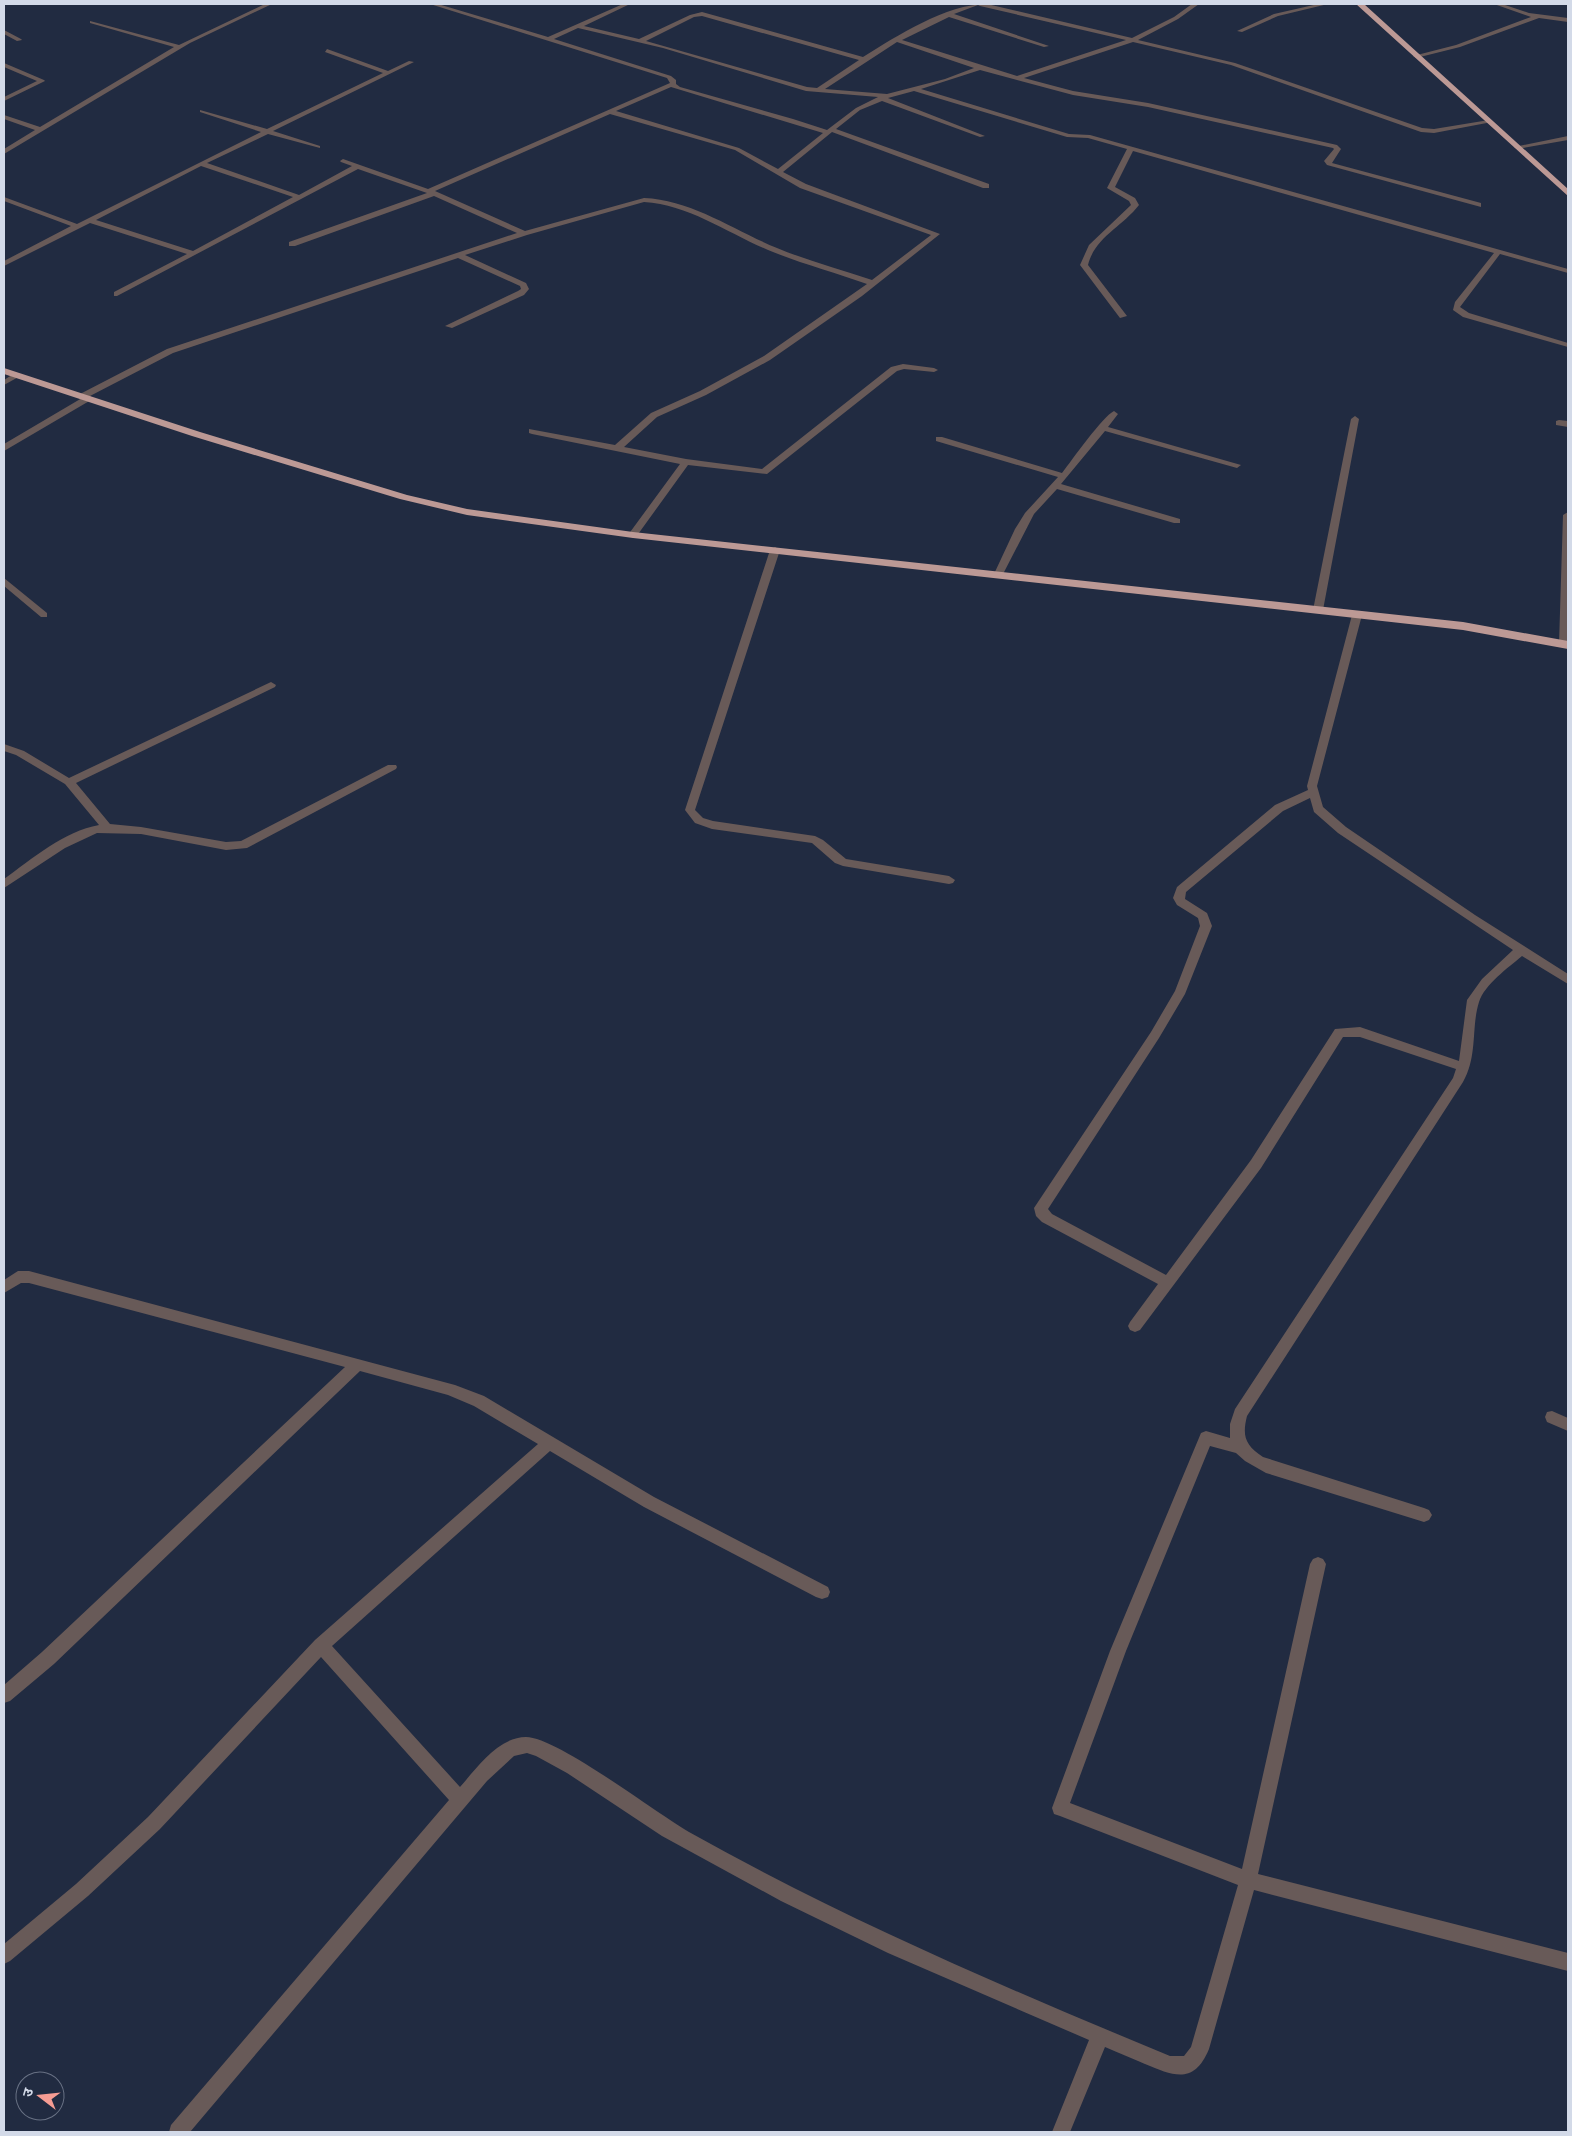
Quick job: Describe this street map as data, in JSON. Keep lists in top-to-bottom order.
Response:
{
  "north": "left"
}
